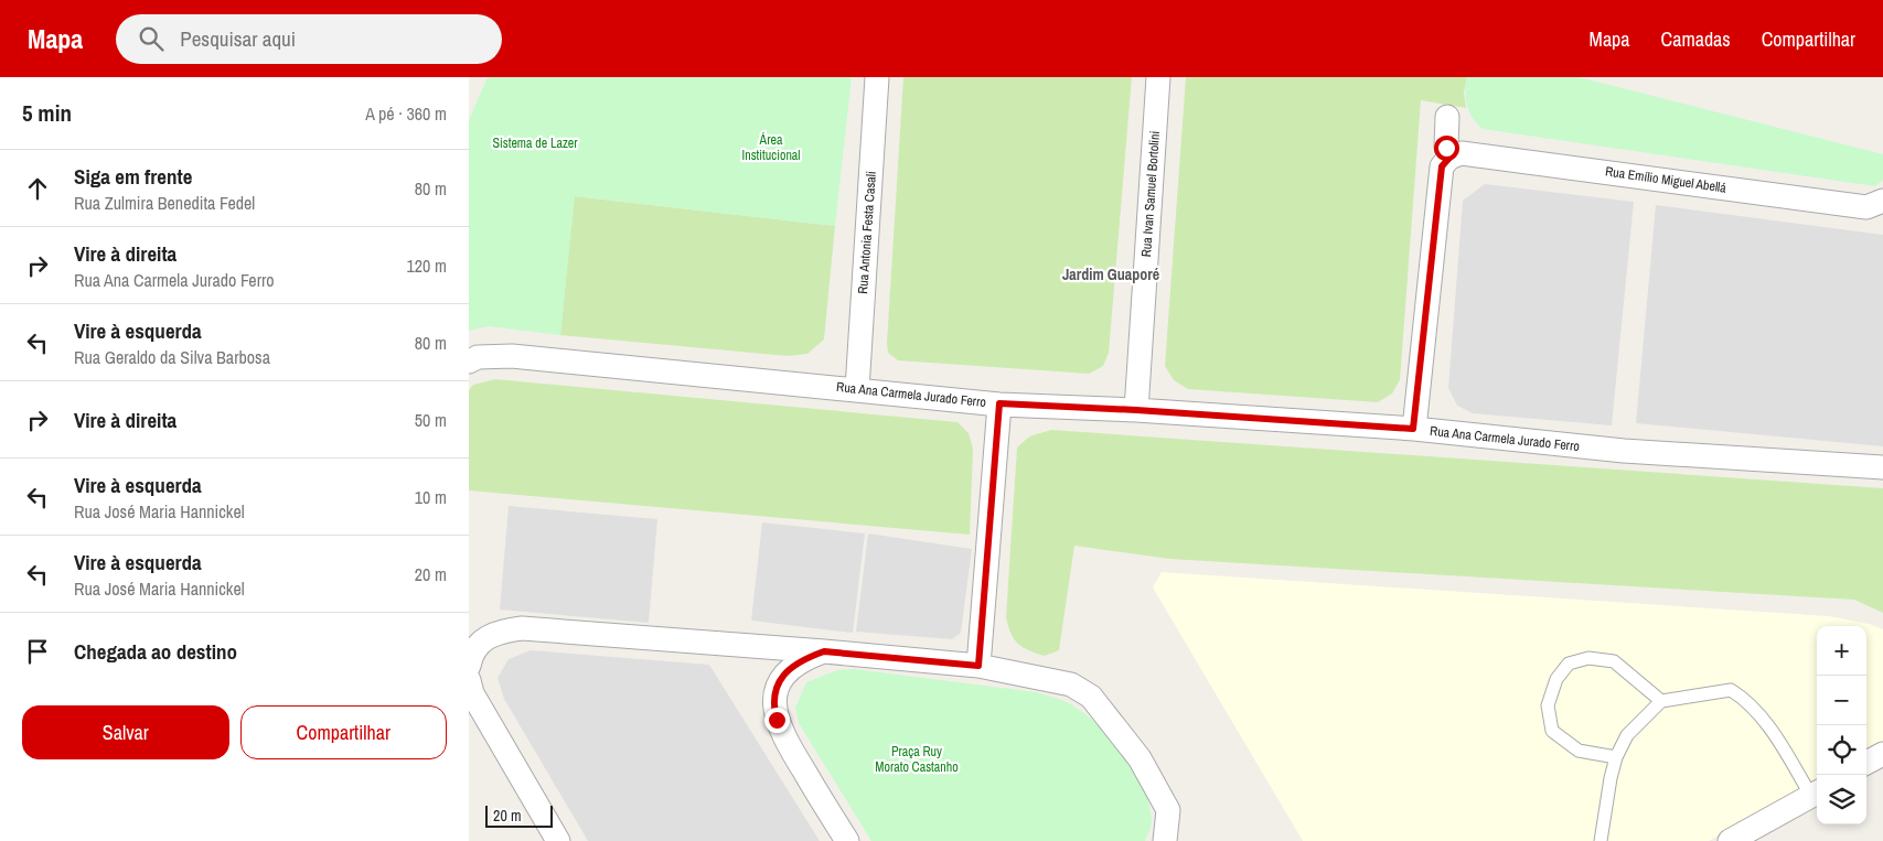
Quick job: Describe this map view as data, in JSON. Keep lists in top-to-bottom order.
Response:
{
  "streets": {
    "street": [
      "Rua Emílio Miguel Abellá",
      "Rua Ivan Samuel Bortolini",
      "Rua Antonia Festa Casali",
      "Rua Ana Carmela Jurado Ferro"
    ]
  },
  "crossings": [
    ["Rua Ivan Samuel Bortolini", "Rua Ana Carmela Jurado Ferro"],
    ["Rua Antonia Festa Casali", "Rua Ana Carmela Jurado Ferro"]
  ],
  "districts": ["Jardim Guaporé"],
  "parks": ["Área Institucional", "Sistema de Lazer", "Praça Ruy Morato Castanho"],
  "scale_bar": "20 m",
  "page": {
    "header": "Mapa",
    "search": "Pesquisar aqui",
    "nav": ["Mapa", "Camadas", "Compartilhar"],
    "heading": ["5 min", "A pé · 360 m"],
    "list": [
      ["Siga em frente", "Rua Zulmira Benedita Fedel", "80 m"],
      ["Vire à direita", "Rua Ana Carmela Jurado Ferro", "120 m"],
      ["Vire à esquerda", "Rua Geraldo da Silva Barbosa", "80 m"],
      ["Vire à direita", "50 m"],
      ["Vire à esquerda", "Rua José Maria Hannickel", "10 m"],
      ["Vire à esquerda", "Rua José Maria Hannickel", "20 m"],
      "Chegada ao destino"
    ],
    "map_buttons": ["+", "−"],
    "buttons": ["Salvar", "Compartilhar"],
    "scale": "20 m"
  }
}
